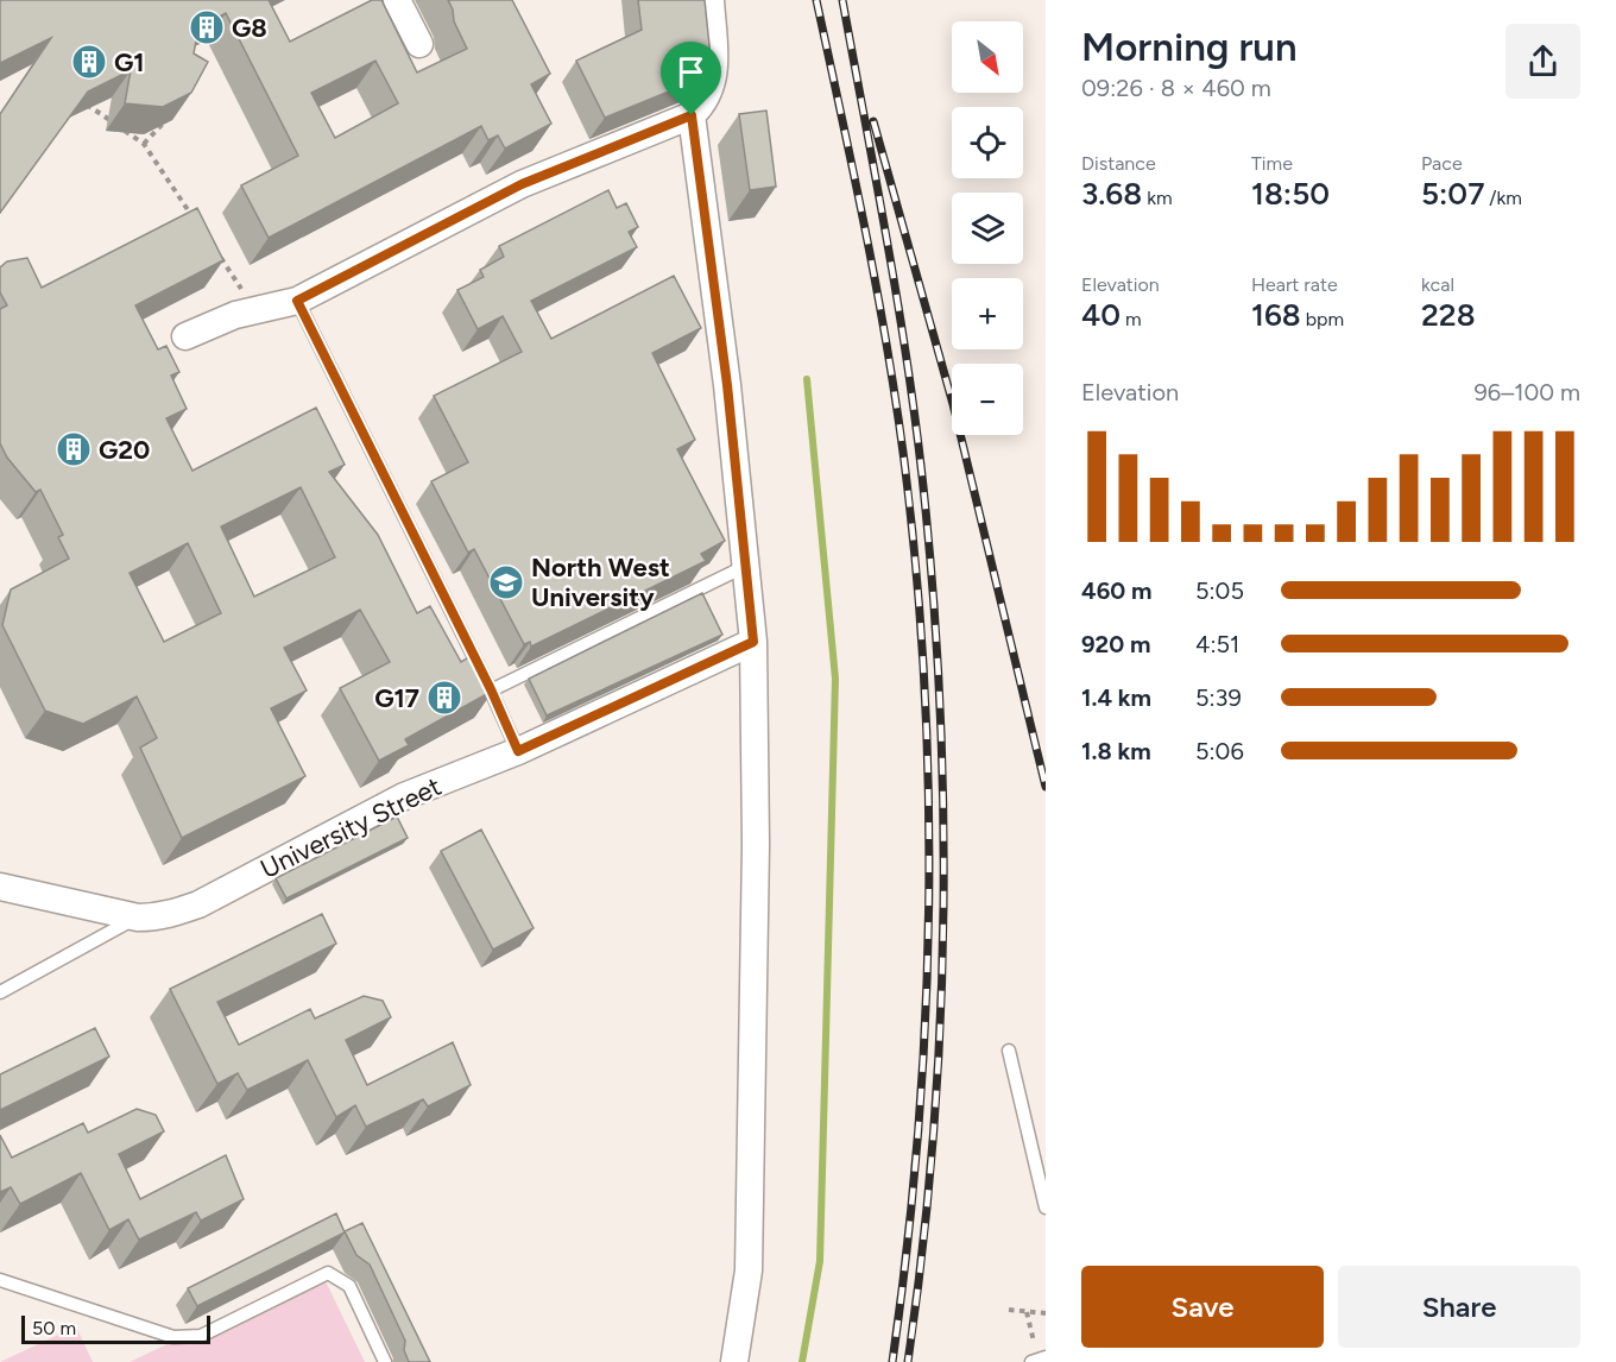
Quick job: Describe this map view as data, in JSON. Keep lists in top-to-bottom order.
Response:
{
  "streets": {
    "street": ["University Street"]
  },
  "places": {
    "building": [
      "G8",
      "G1",
      "G20",
      "G17"
    ],
    "school or university": ["North West University"]
  },
  "scale_bar": "50 m",
  "north": "bottom right",
  "page": {
    "heading": ["Morning run", "09:26 · 8 × 460 m"],
    "map_buttons": ["+", "−"],
    "stats": [
      ["Distance", "3.68 km"],
      ["Time", "18:50"],
      ["Pace", "5:07 /km"],
      ["Elevation", "40 m"],
      ["Heart rate", "168 bpm"],
      ["kcal", "228"]
    ],
    "chart": ["Elevation", "96–100 m"],
    "list": [
      {
        "name": "460 m",
        "note": "5:05"
      },
      {
        "name": "920 m",
        "note": "4:51"
      },
      {
        "name": "1.4 km",
        "note": "5:39"
      },
      {
        "name": "1.8 km",
        "note": "5:06"
      }
    ],
    "buttons": ["Save", "Share"],
    "scale": "50 m"
  }
}
